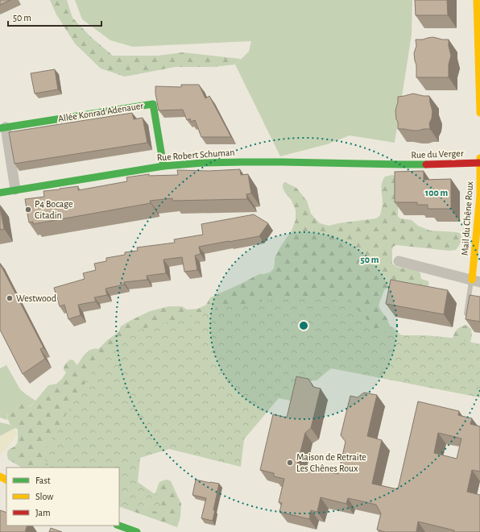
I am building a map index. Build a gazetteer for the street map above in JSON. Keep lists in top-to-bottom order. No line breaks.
{"streets":{"street":["Allée Konrad Adenauer","Rue du Verger","Rue Robert Schuman","Mail du Chêne Roux"]},"crossings":[["Allée Konrad Adenauer","Rue Robert Schuman"],["Rue du Verger","Rue Robert Schuman"],["Rue du Verger","Mail du Chêne Roux"]],"places":["P4 Bocage Citadin","Westwood","Maison de Retraite Les Chênes Roux"],"legend":["Fast","Slow","Jam"],"scale_bar":"50 m","rings":["100 m","50 m"]}
